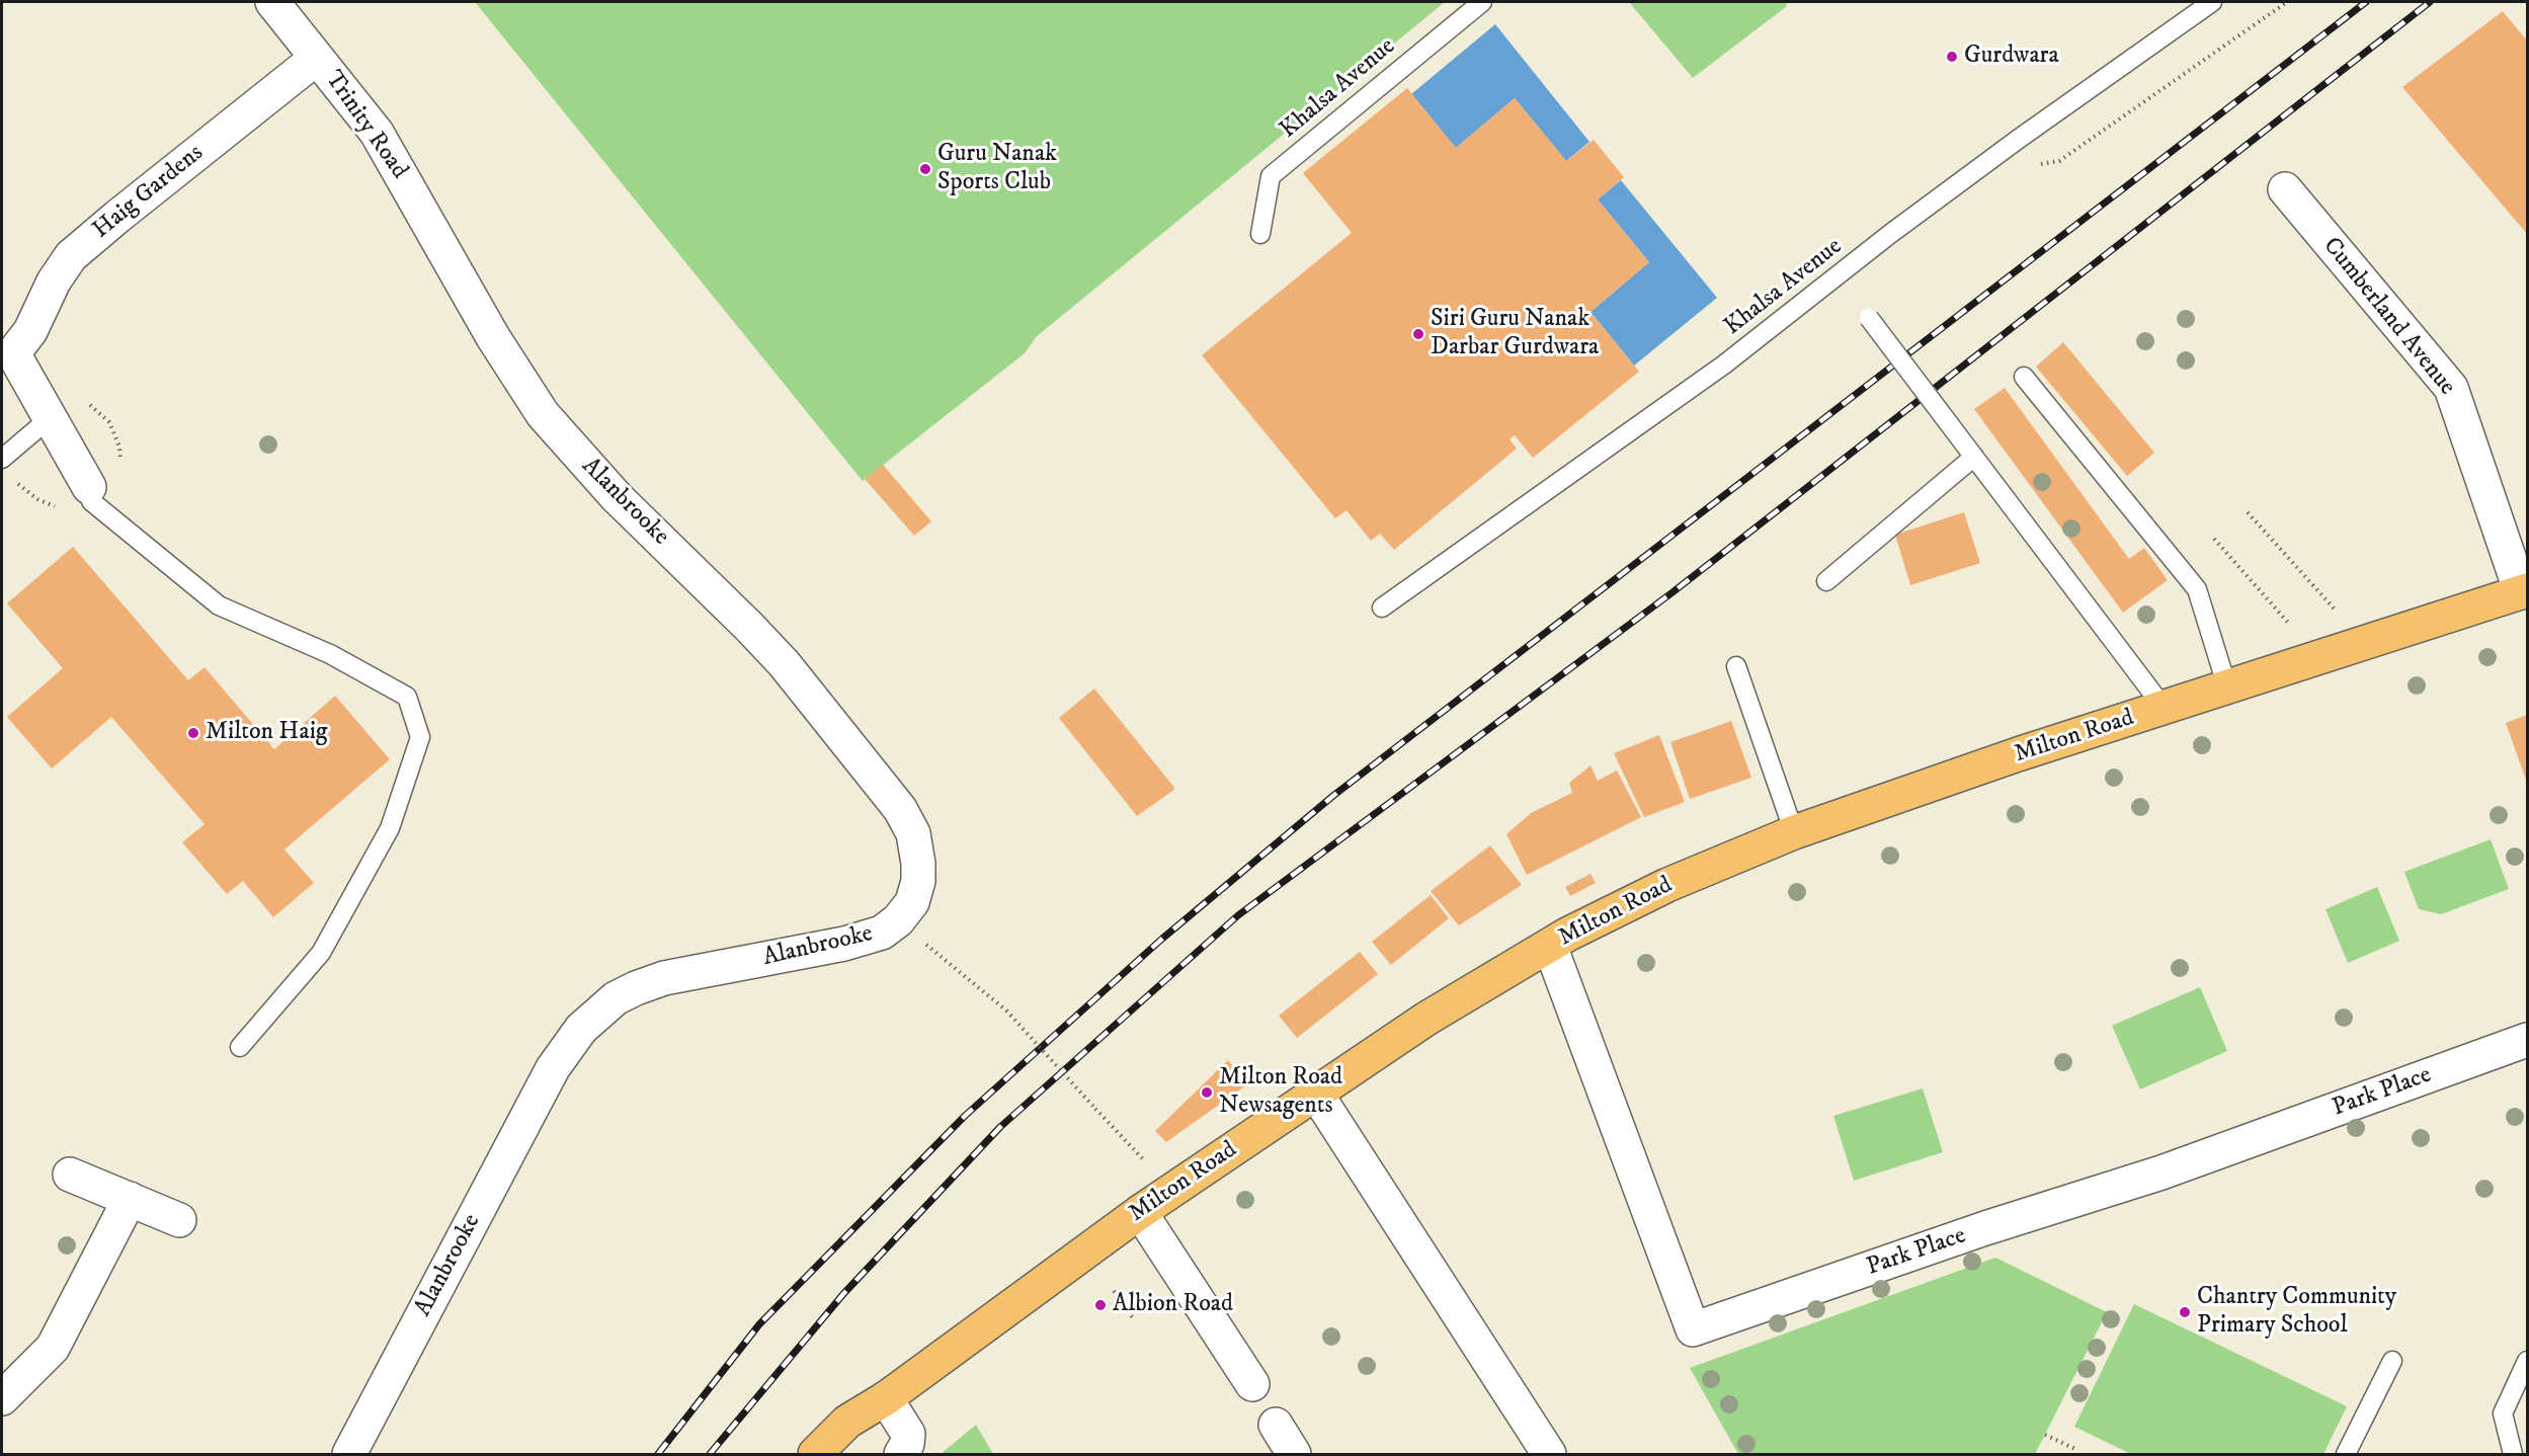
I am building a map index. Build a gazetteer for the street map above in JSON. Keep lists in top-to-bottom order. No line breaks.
{"streets":{"main road":["Milton Road"],"street":["Trinity Road","Haig Gardens","Cumberland Avenue","Alanbrooke","Park Place"],"lane":["Khalsa Avenue"]},"crossings":[["Trinity Road","Haig Gardens"],["Trinity Road","Alanbrooke"],["Cumberland Avenue","Milton Road"],["Milton Road","Park Place"]],"places":["Gurdwara","Guru Nanak Sports Club","Siri Guru Nanak Darbar Gurdwara","Milton Haig","Milton Road Newsagents","Albion Road","Chantry Community Primary School"]}
